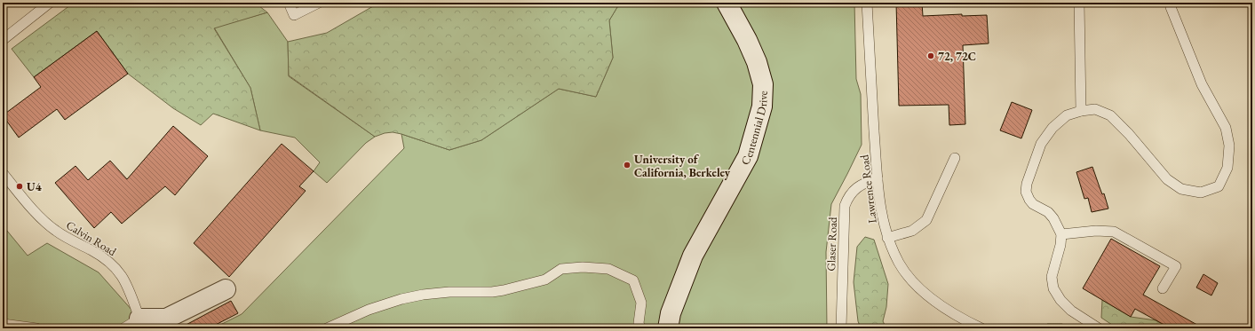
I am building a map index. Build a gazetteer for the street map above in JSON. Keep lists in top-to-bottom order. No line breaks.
{"streets":{"street":["Centennial Drive"],"lane":["Lawrence Road","Calvin Road","Glaser Road"]},"crossings":[["Lawrence Road","Glaser Road"]],"places":["72, 72C","University of California, Berkeley","U4"]}
